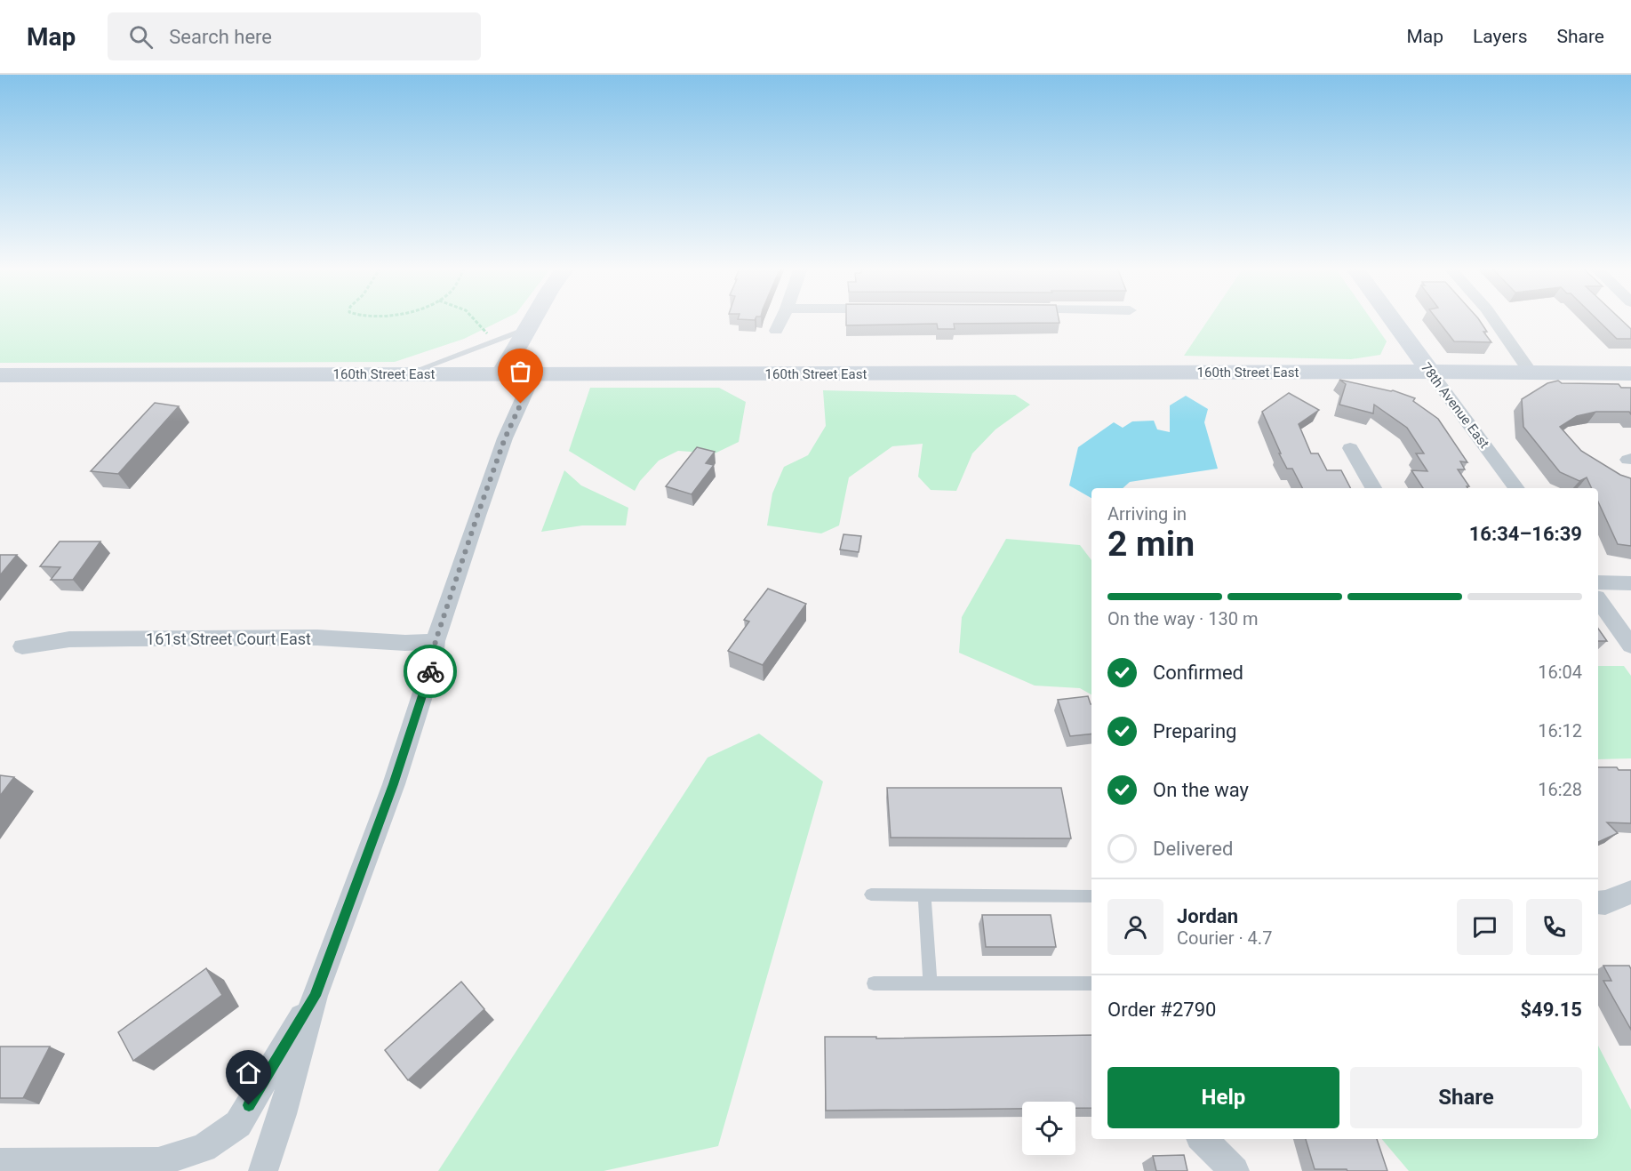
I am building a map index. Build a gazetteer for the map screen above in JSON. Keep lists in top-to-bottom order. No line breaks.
{"streets":{"main road":["160th Street East","78th Avenue East"],"street":["161st Street Court East"]},"crossings":[["160th Street East","78th Avenue East"]],"page":{"header":"Map","search":"Search here","nav":["Map","Layers","Share"],"heading":["2 min","Arriving in","16:34–16:39"],"panel":["Jordan","Courier · 4.7","Order #2790","$49.15"],"bar":"On the way · 130 m","list":[["Confirmed","16:04"],["Preparing","16:12"],["On the way","16:28"],"Delivered"],"buttons":["Help","Share"]}}
